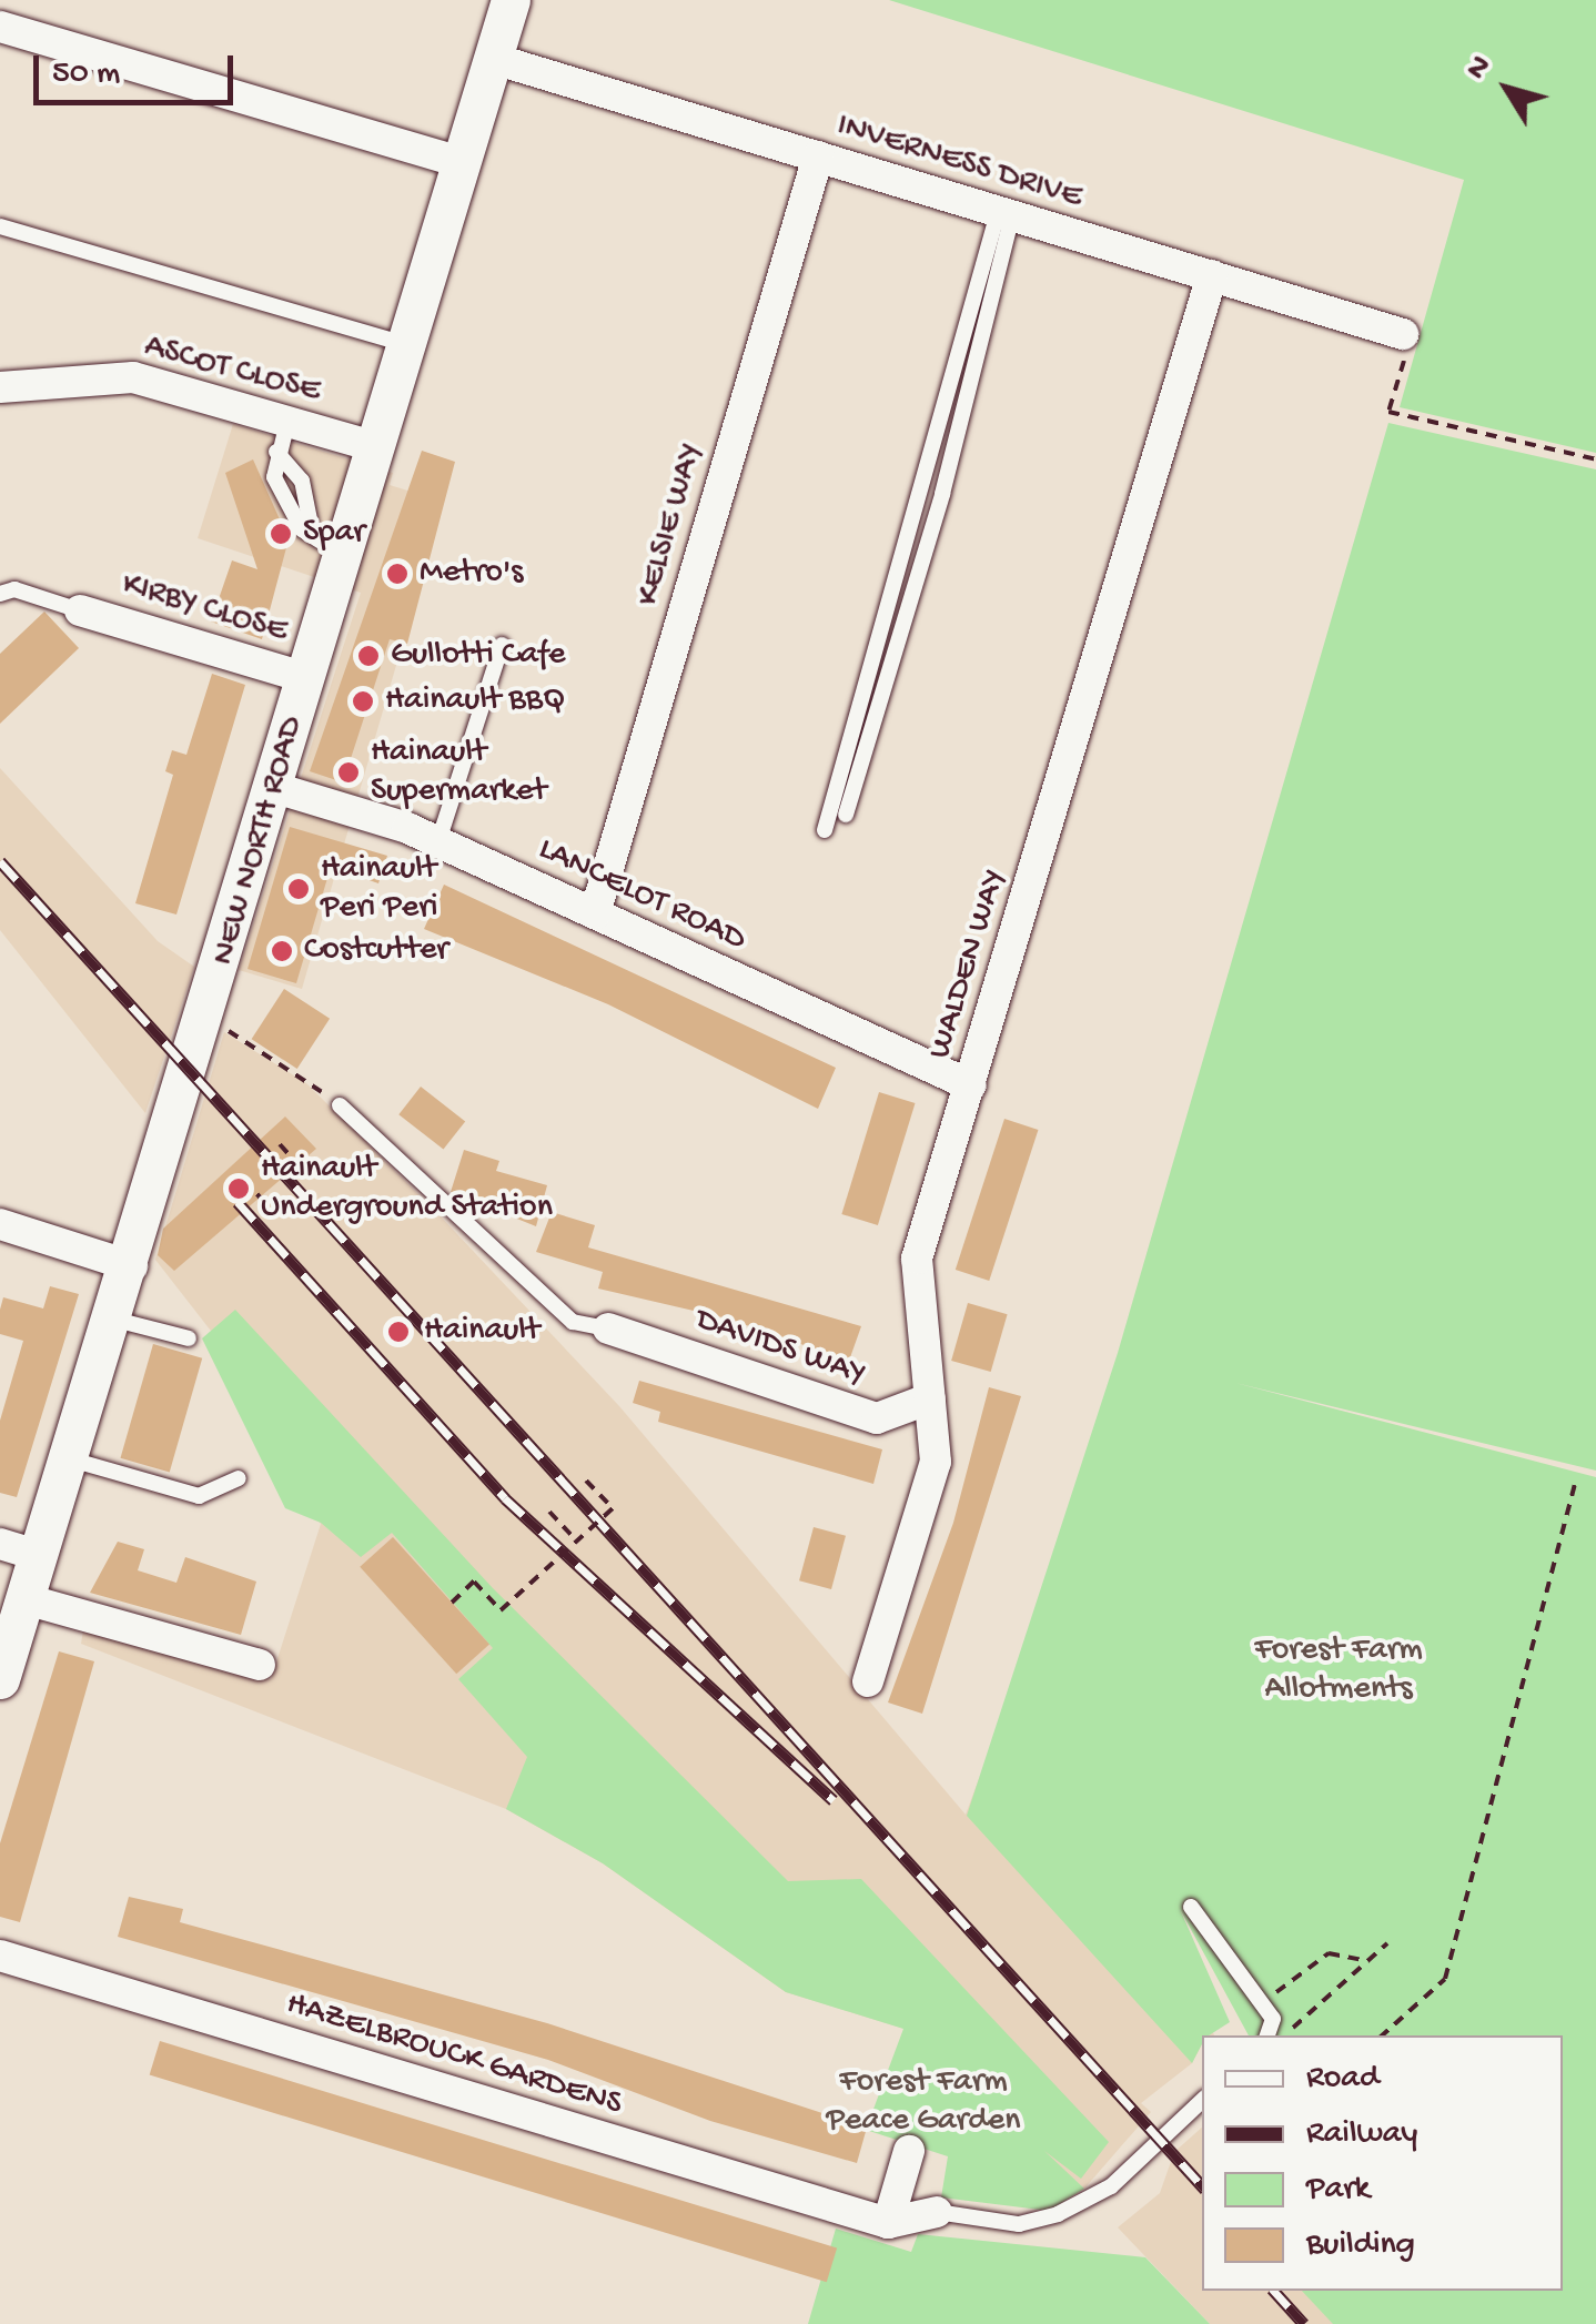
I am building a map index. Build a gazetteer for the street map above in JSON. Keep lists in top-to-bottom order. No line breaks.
{"streets":{"street":["INVERNESS DRIVE","ASCOT CLOSE","KELSIE WAY","KIRBY CLOSE","NEW NORTH ROAD","LANCELOT ROAD","WALDEN WAY","DAVIDS WAY","HAZELBROUCK GARDENS"]},"crossings":[["INVERNESS DRIVE","KELSIE WAY"],["INVERNESS DRIVE","NEW NORTH ROAD"],["INVERNESS DRIVE","WALDEN WAY"],["ASCOT CLOSE","NEW NORTH ROAD"],["KELSIE WAY","LANCELOT ROAD"],["KIRBY CLOSE","NEW NORTH ROAD"],["NEW NORTH ROAD","LANCELOT ROAD"],["LANCELOT ROAD","WALDEN WAY"],["WALDEN WAY","DAVIDS WAY"]],"parks":["Forest Farm Allotments","Forest Farm Peace Garden"],"places":["Spar","Metro's","Gullotti Cafe","Hainault BBQ","Hainault Supermarket","Hainault Peri Peri","Costcutter","Hainault Underground Station","Hainault"],"legend":["Road","Railway","Park","Building"],"scale_bar":"50 m","north":"top left"}
